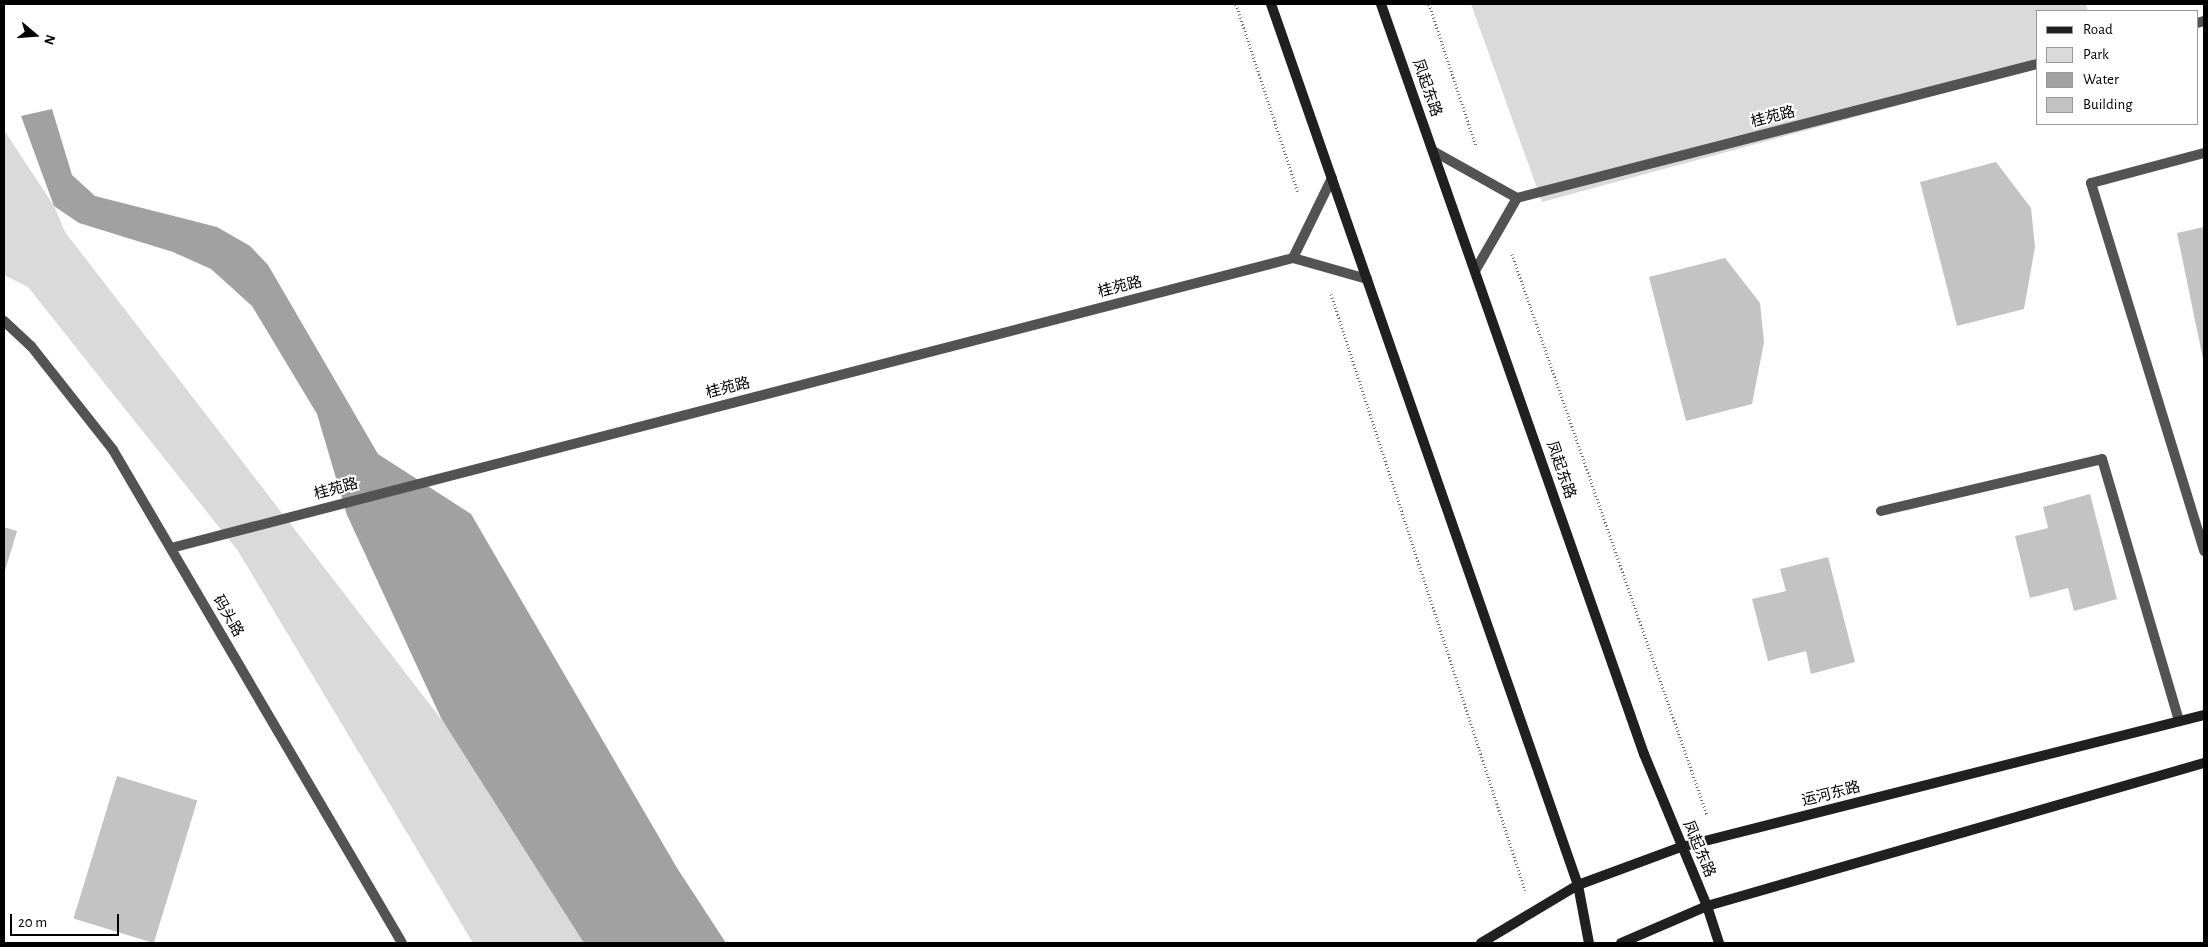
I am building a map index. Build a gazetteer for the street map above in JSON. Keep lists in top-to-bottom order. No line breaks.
{"streets":{"main road":["凤起东路","运河东路"],"street":["桂苑路","码头路"]},"crossings":[["凤起东路","运河东路"],["桂苑路","码头路"]],"legend":["Road","Park","Water","Building"],"scale_bar":"20 m","north":"right"}
